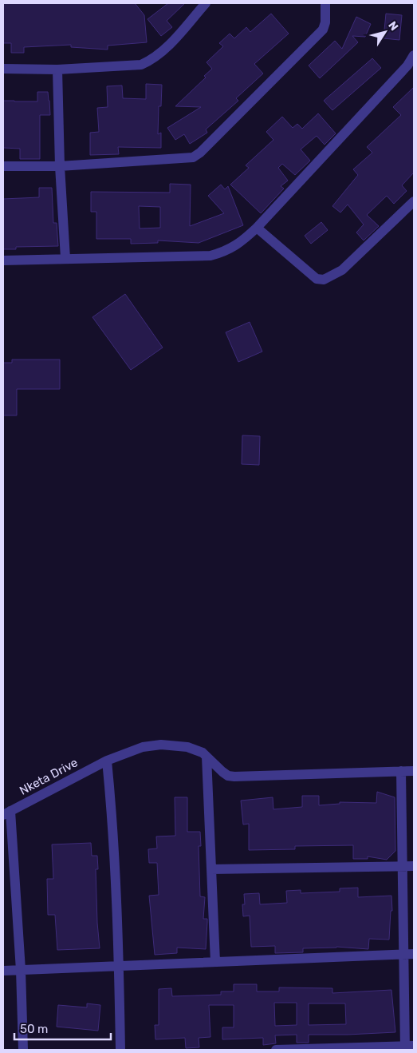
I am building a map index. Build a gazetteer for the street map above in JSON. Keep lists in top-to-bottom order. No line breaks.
{"streets":{"street":["Nketa Drive"]},"scale_bar":"50 m","north":"top right"}
